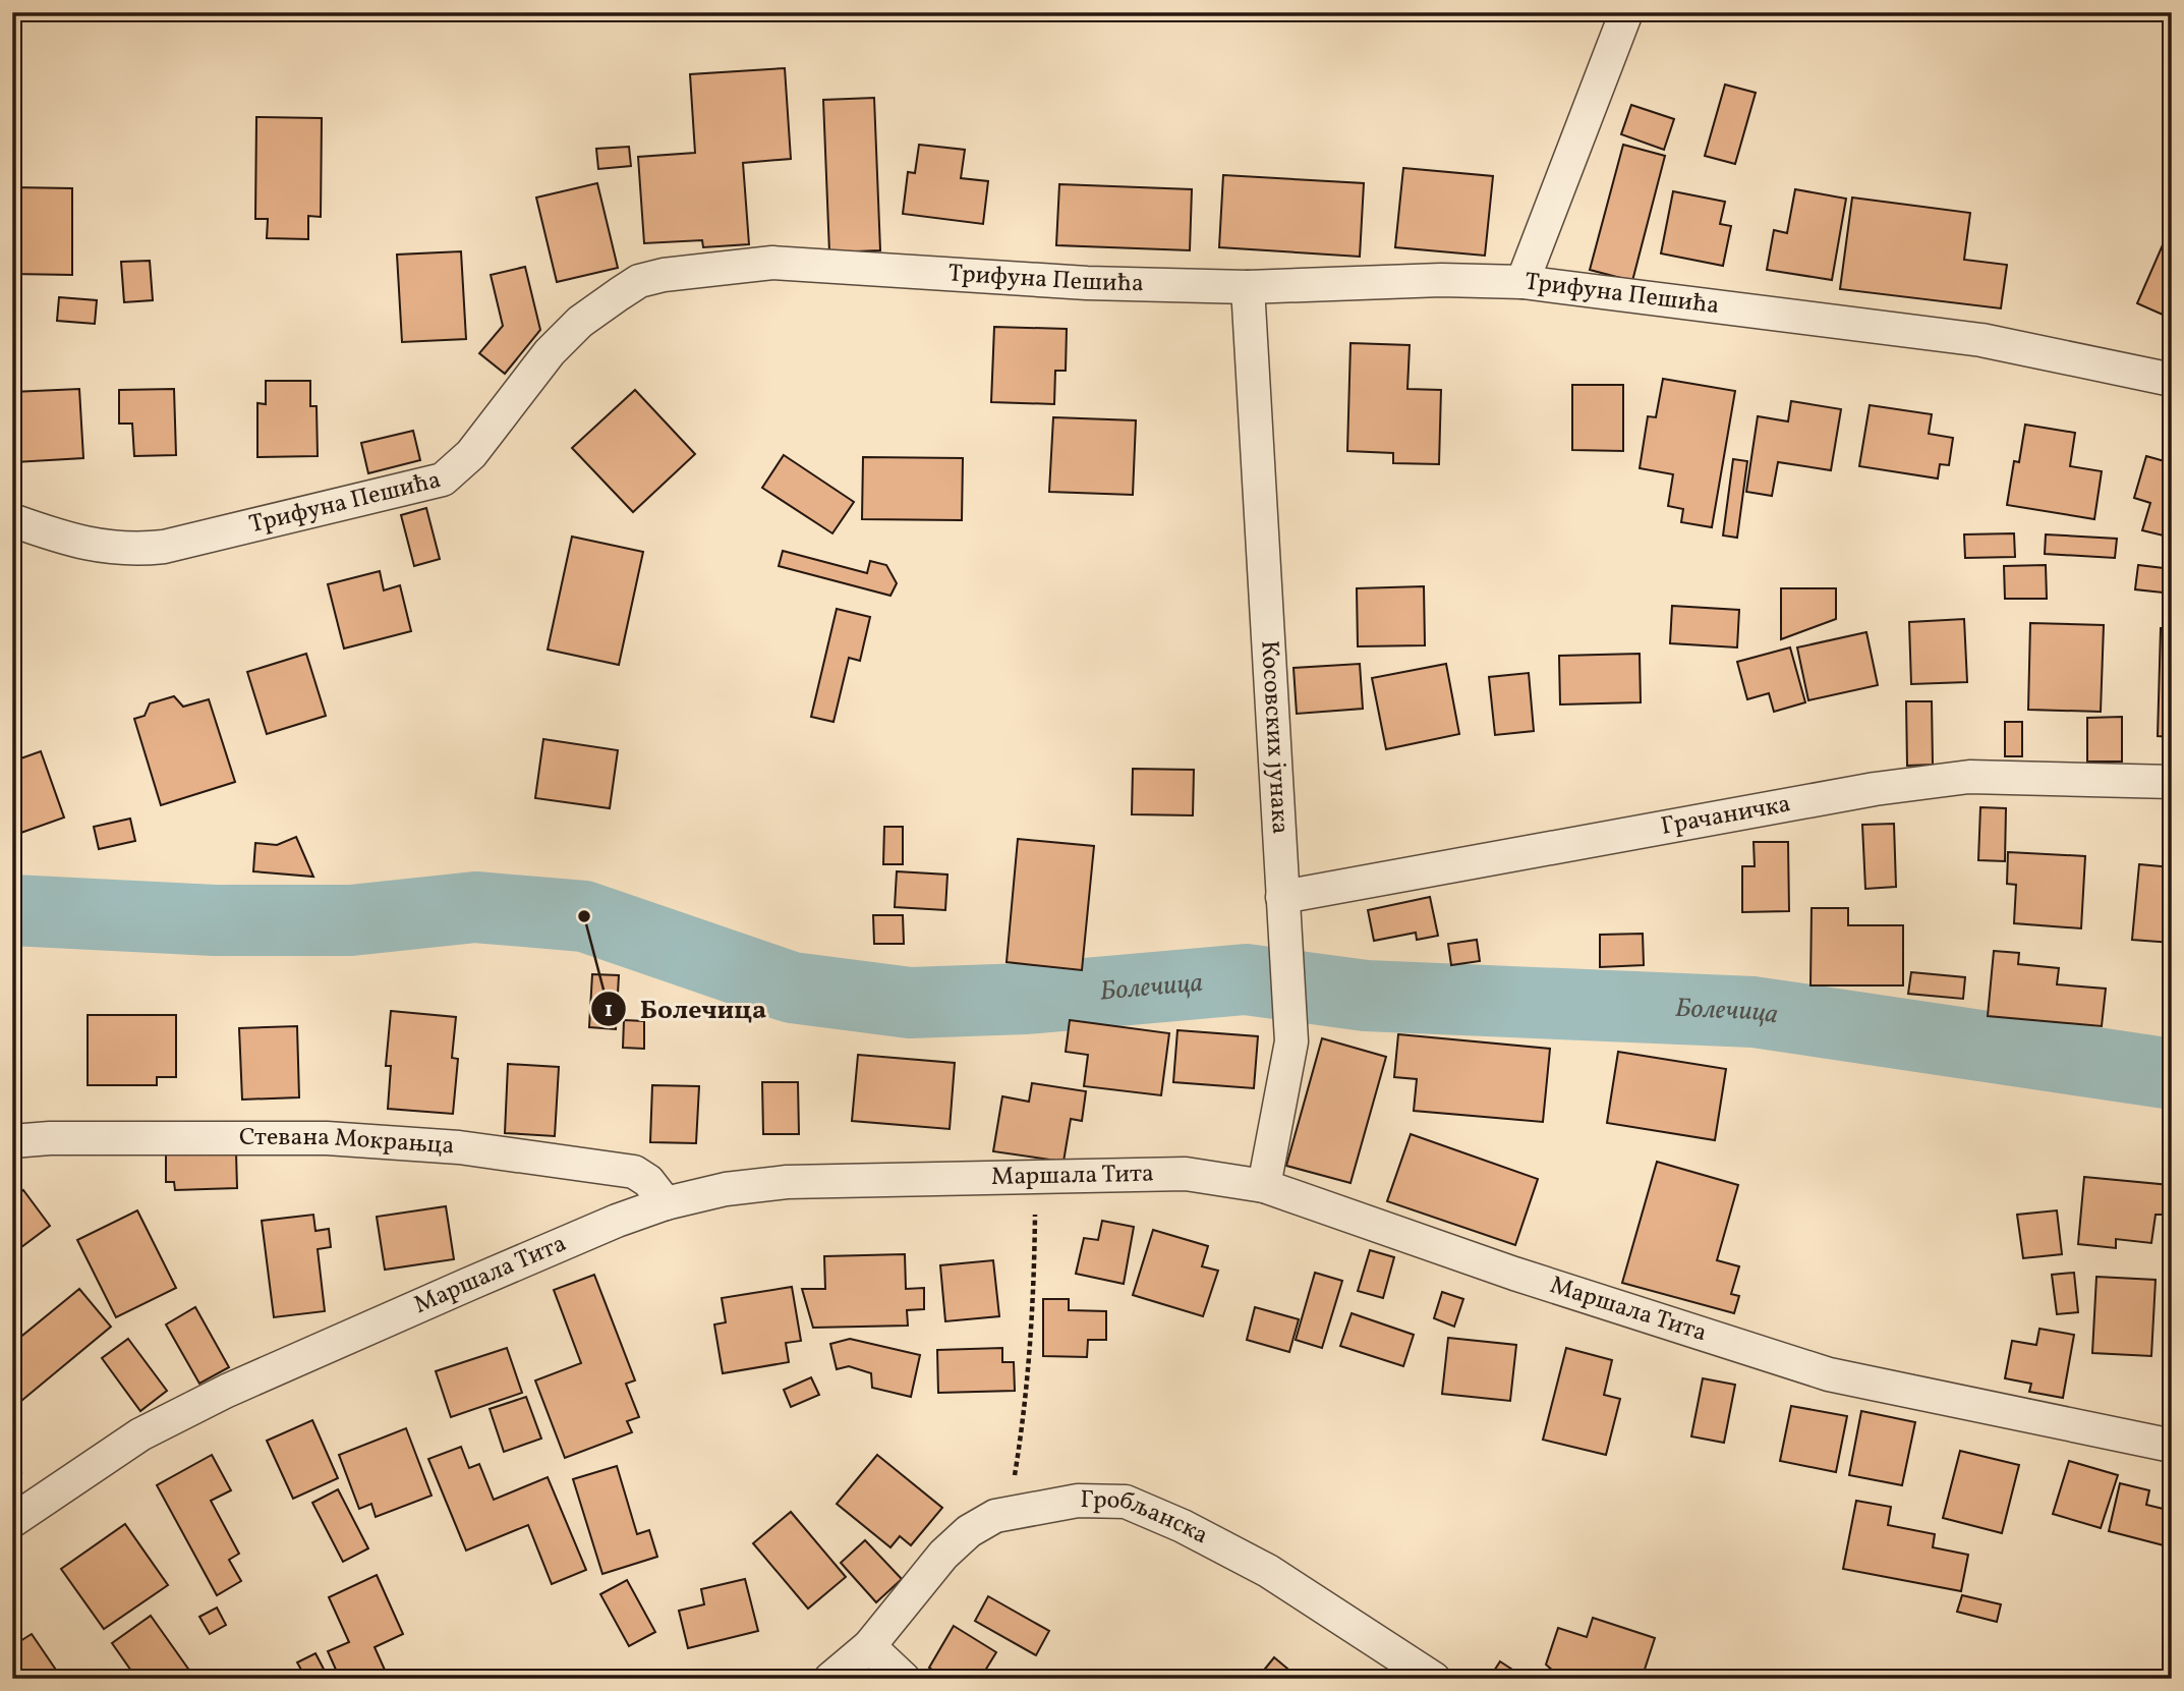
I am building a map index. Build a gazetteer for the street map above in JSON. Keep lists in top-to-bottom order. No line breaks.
{"streets":{"street":["Трифуна Пешића","Косовских јунака","Грачаничка","Стевана Мокрањца","Маршала Тита","Гробљанска"]},"crossings":[["Трифуна Пешића","Косовских јунака"],["Косовских јунака","Грачаничка"],["Косовских јунака","Маршала Тита"],["Стевана Мокрањца","Маршала Тита"]],"water":["Болечица"],"places":["Болечица"]}
